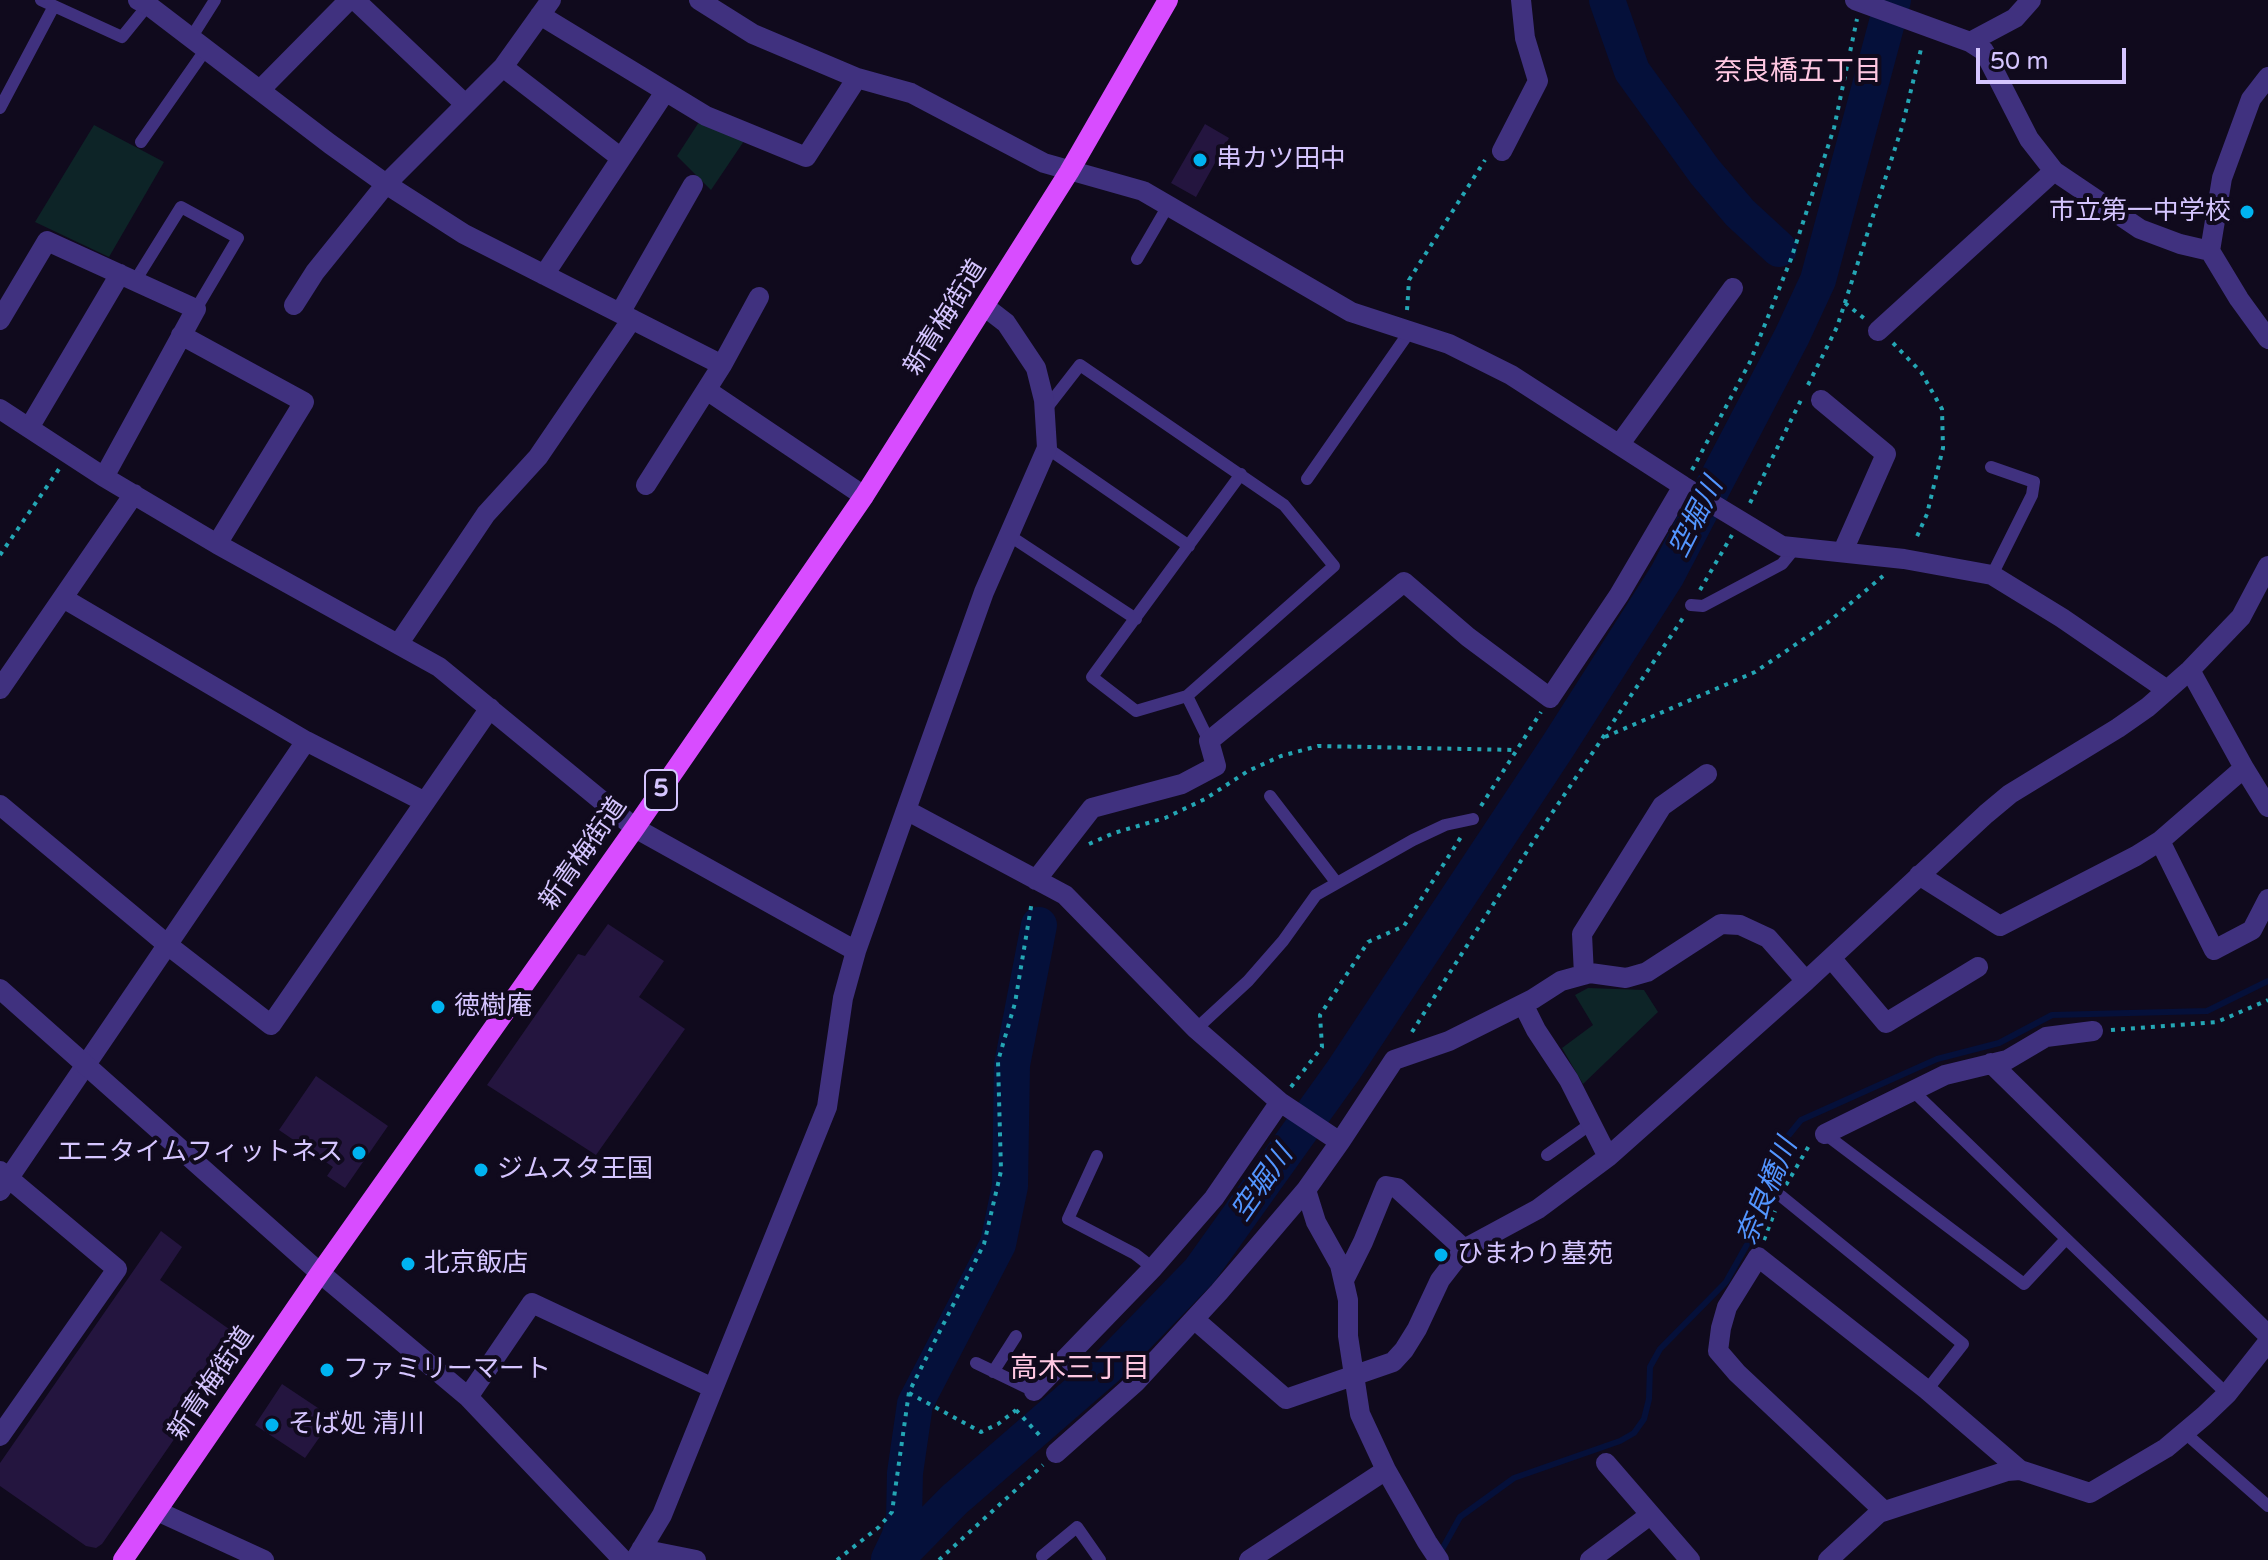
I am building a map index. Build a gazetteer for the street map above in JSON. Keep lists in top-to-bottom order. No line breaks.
{"streets":{"main road":["新青梅街道","5"]},"districts":["奈良橋五丁目","高木三丁目"],"water":["空堀川","奈良橋川"],"places":["串カツ田中","市立第一中学校","徳樹庵","エニタイムフィットネス","ジムスタ王国","ひまわり墓苑","北京飯店","ファミリーマート","そば処 清川"],"scale_bar":"50 m"}
